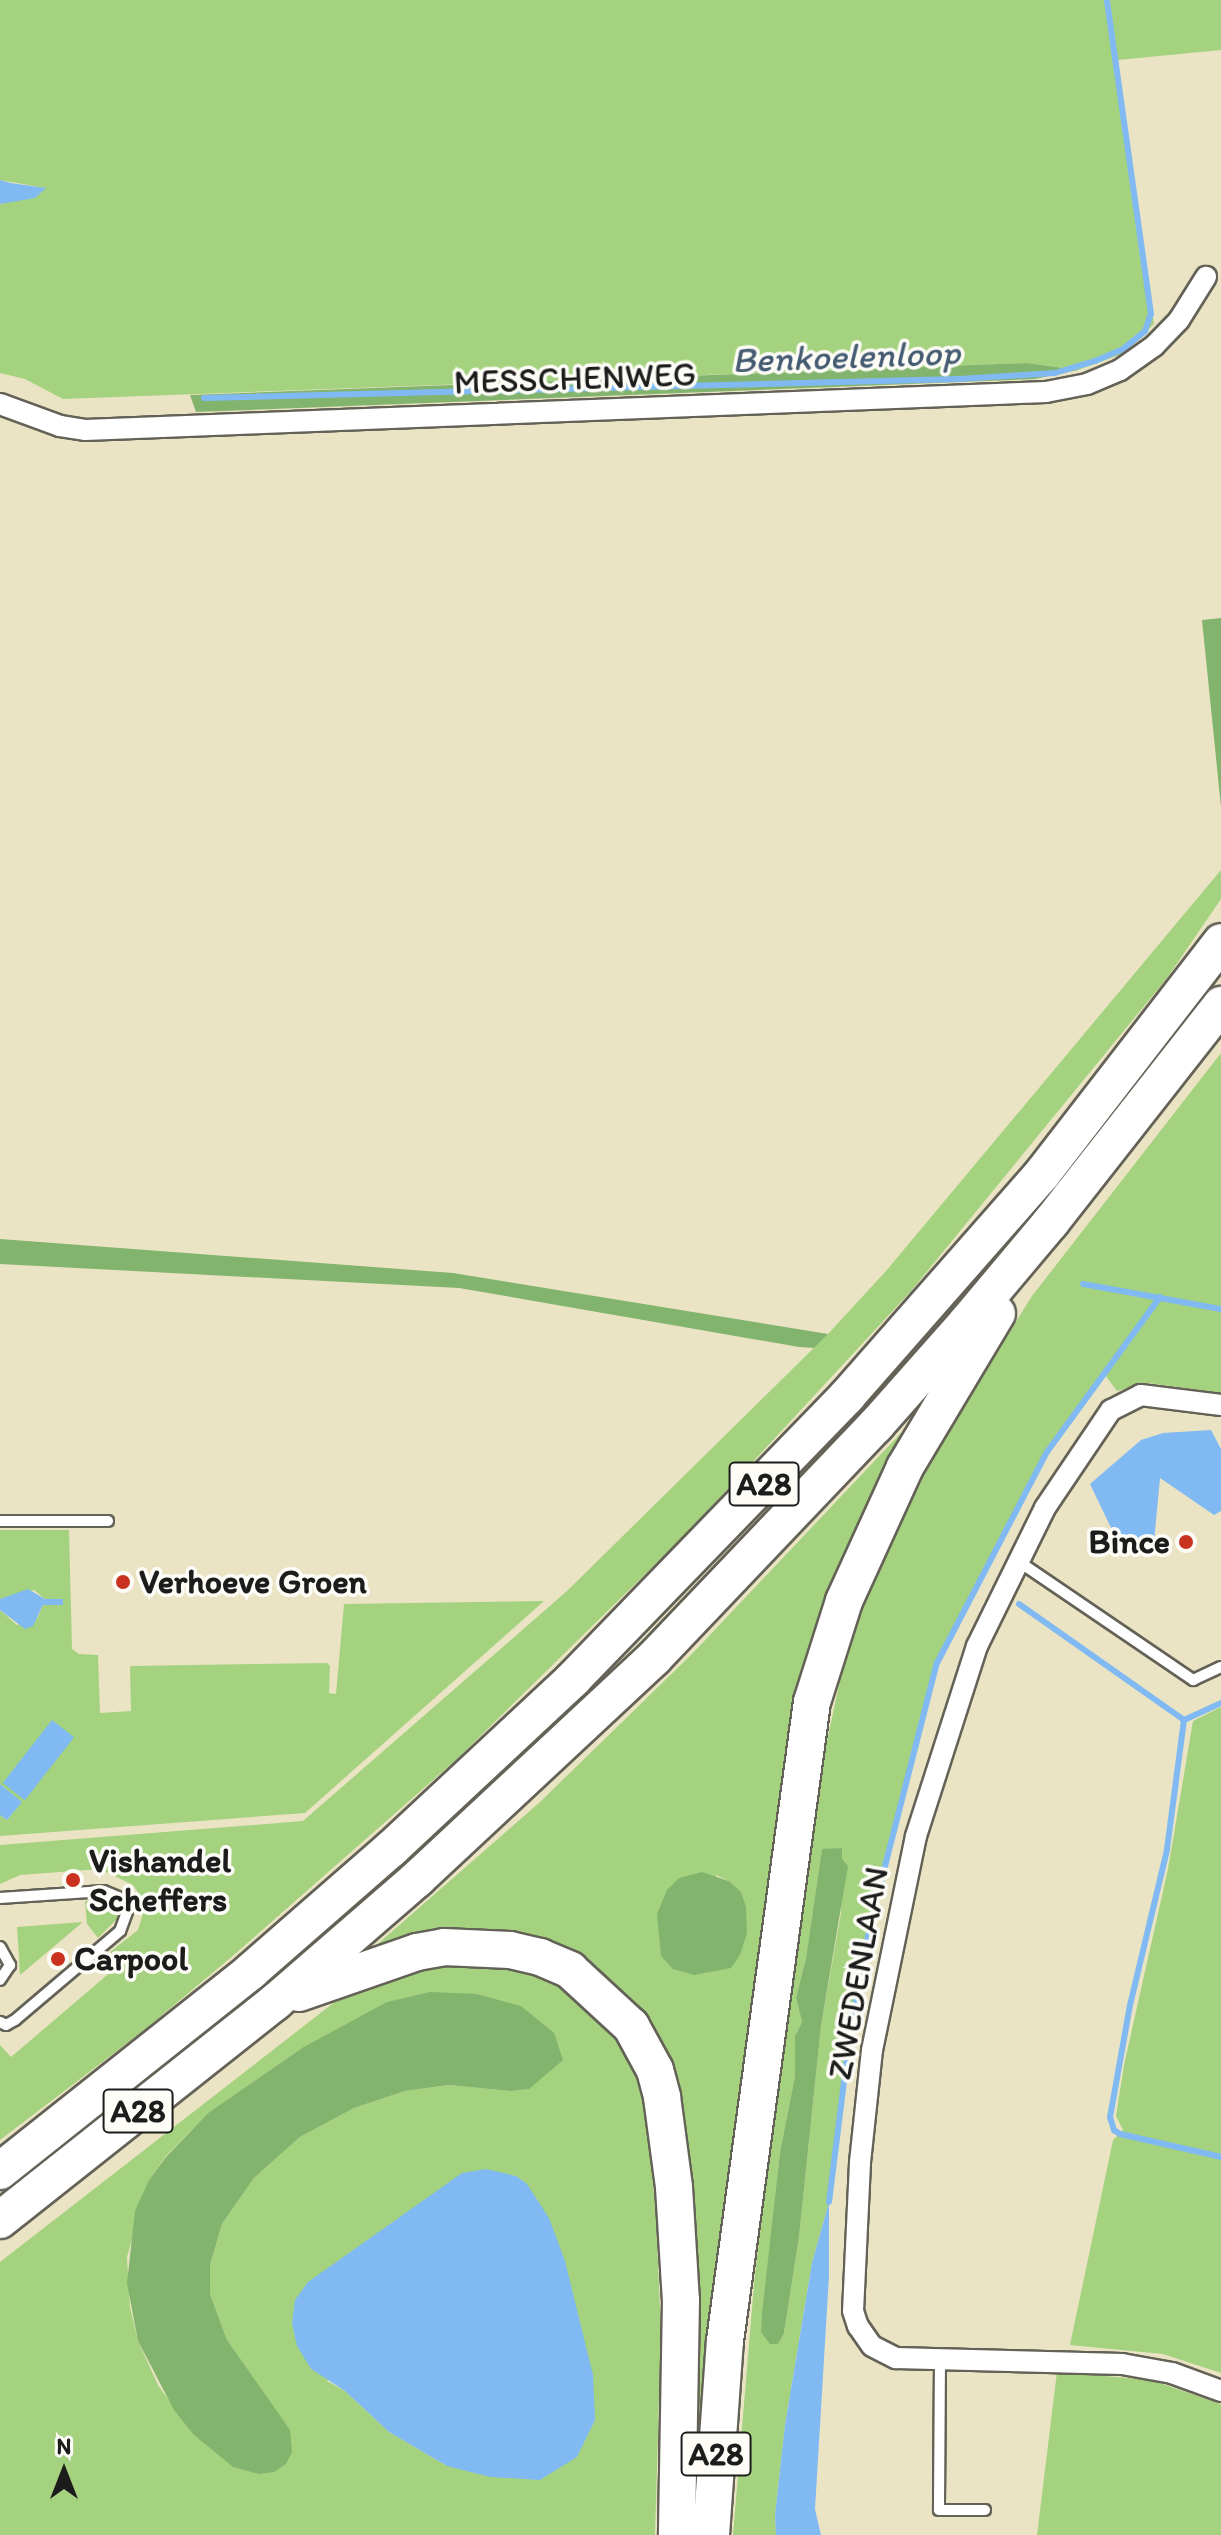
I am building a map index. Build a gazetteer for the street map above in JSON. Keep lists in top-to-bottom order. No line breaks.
{"streets":{"highway":["A28"],"street":["MESSCHENWEG","ZWEDENLAAN"]},"water":["Benkoelenloop"],"places":["Bince","Verhoeve Groen","Vishandel Scheffers","Carpool"],"north":"top"}
